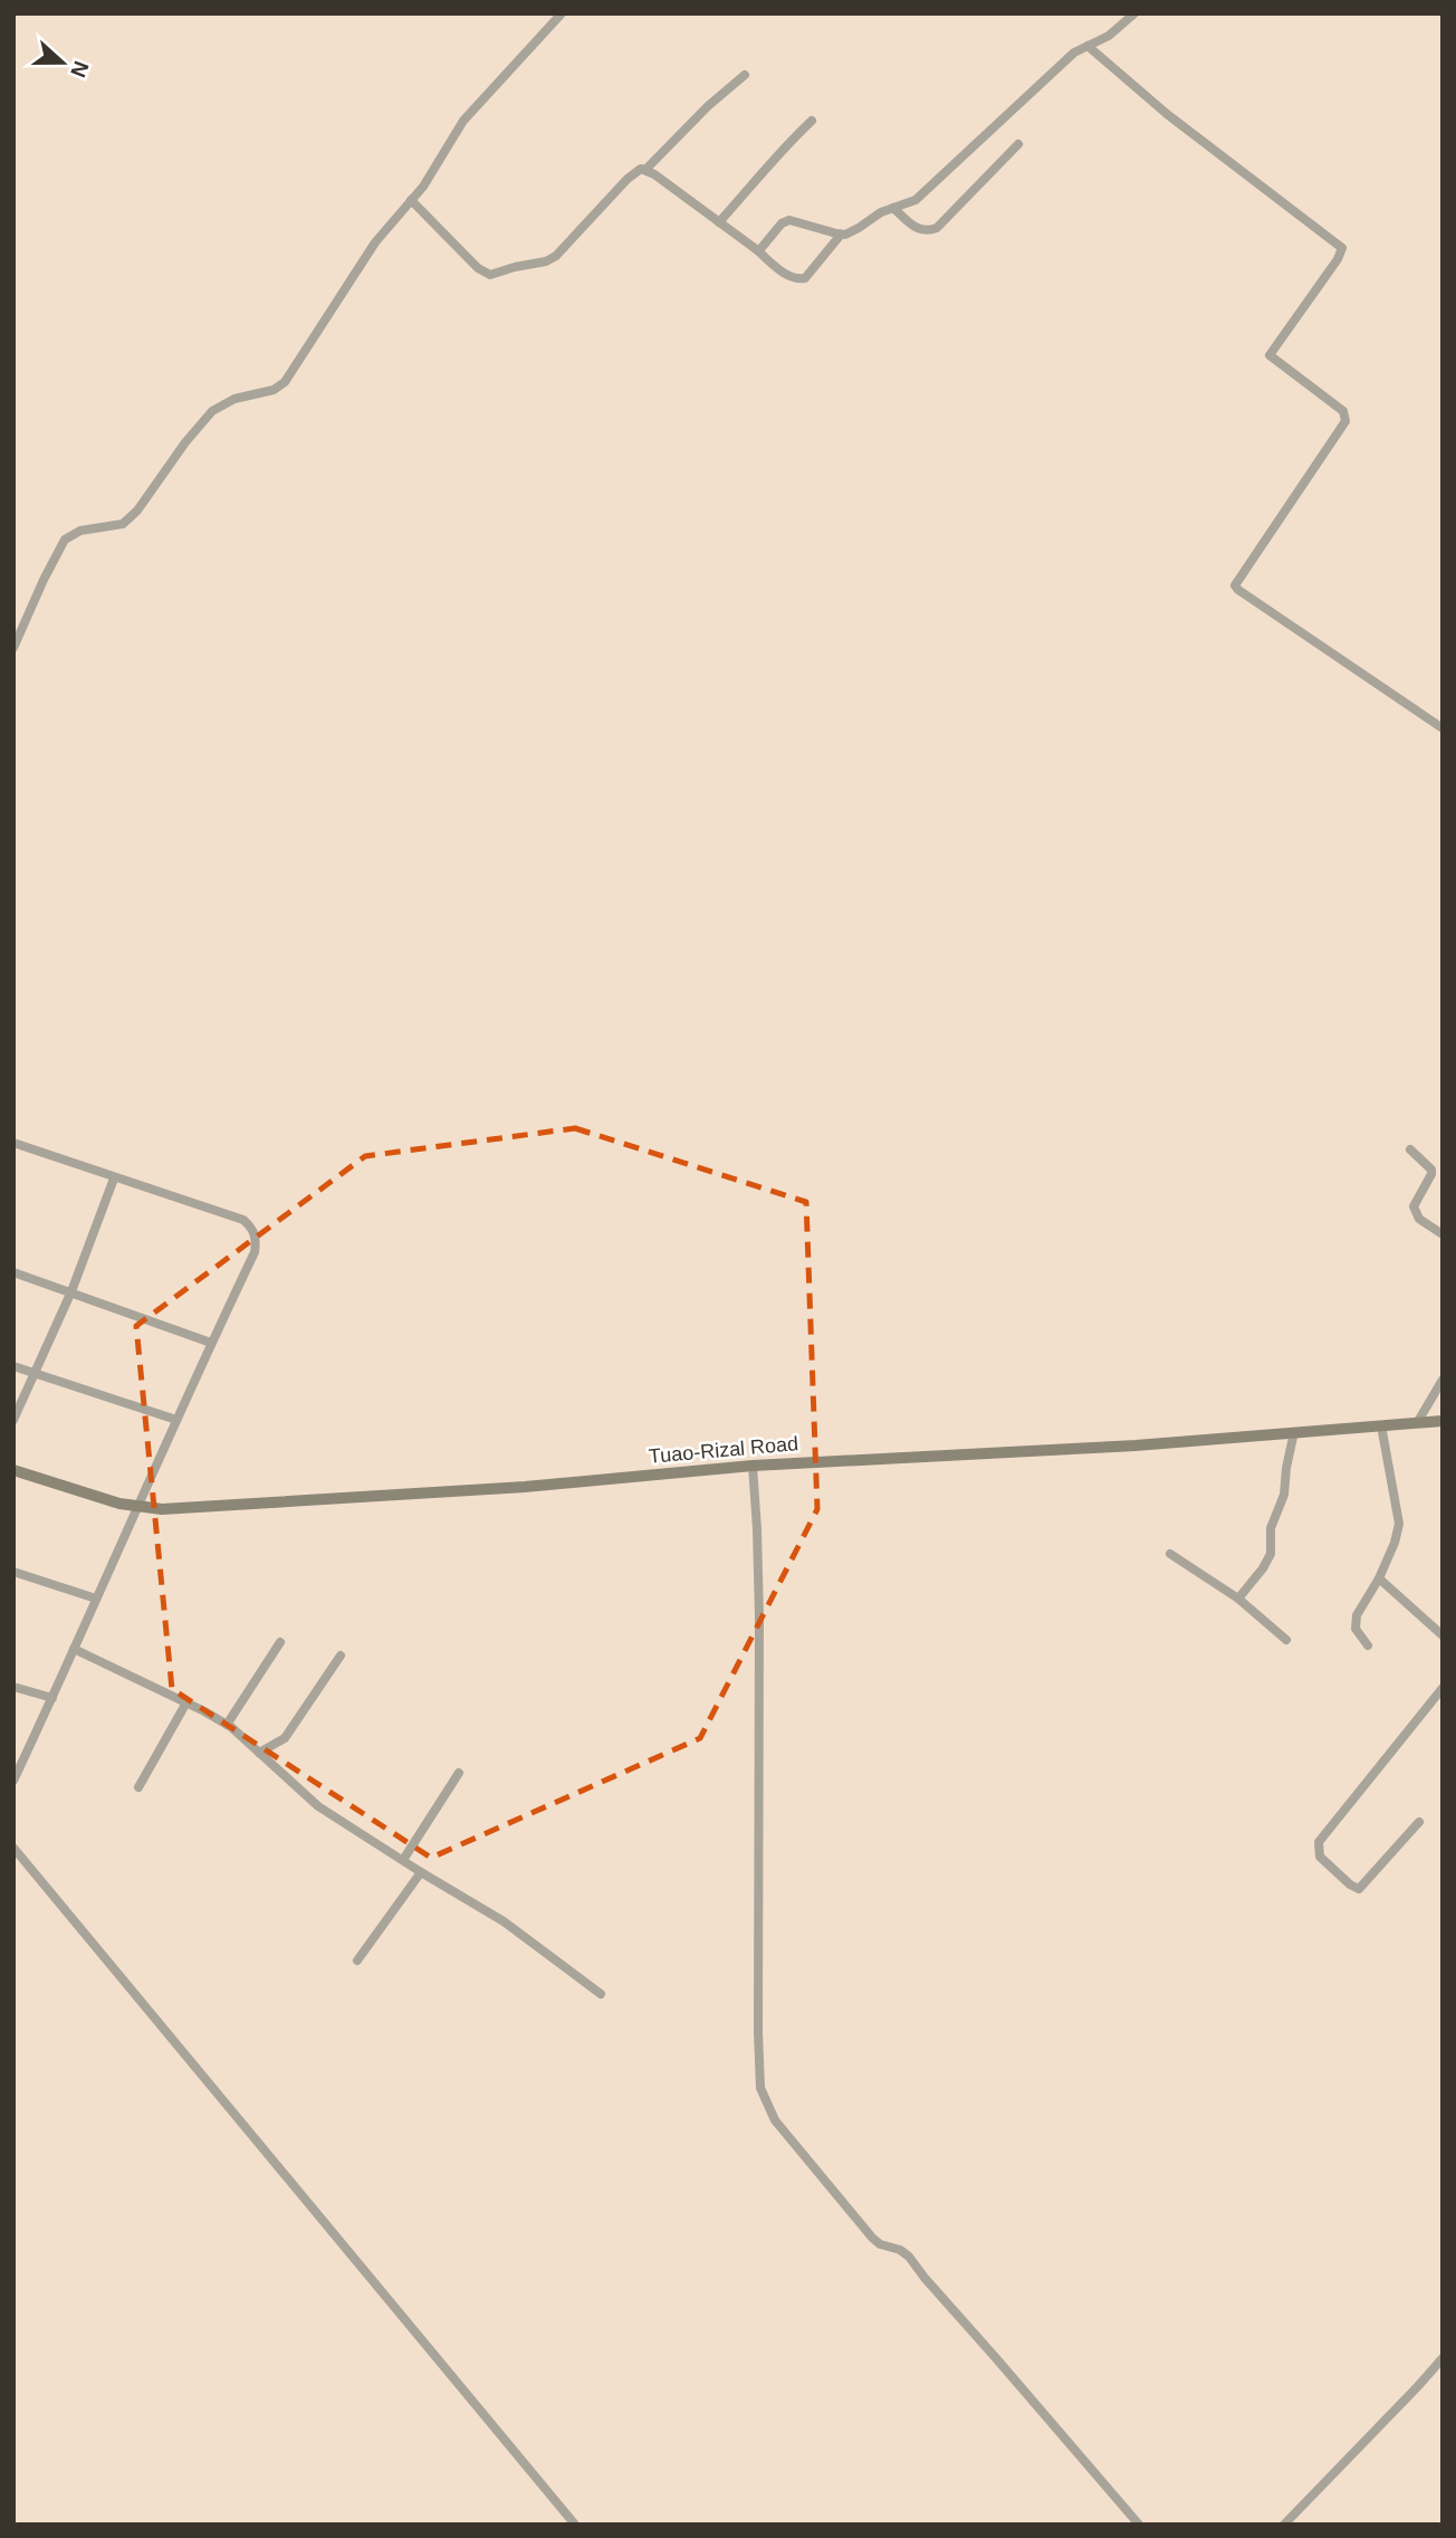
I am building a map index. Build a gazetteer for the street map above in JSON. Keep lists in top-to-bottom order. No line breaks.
{"streets":{"main road":["Tuao-Rizal Road"]},"north":"right"}
